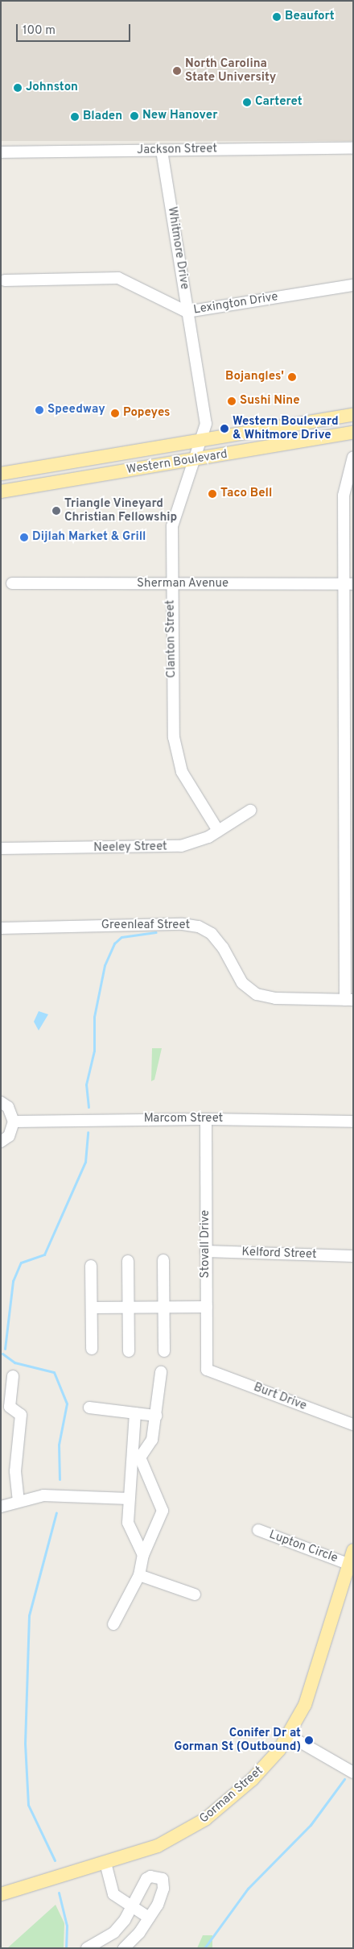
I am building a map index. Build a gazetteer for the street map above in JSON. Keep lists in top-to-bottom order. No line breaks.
{"streets":{"main road":["Western Boulevard","Gorman Street"],"street":["Jackson Street","Whitmore Drive","Lexington Drive","Sherman Avenue","Clanton Street","Neeley Street","Greenleaf Street","Marcom Street","Stovall Drive","Kelford Street","Burt Drive","Lupton Circle"]},"crossings":[["Jackson Street","Whitmore Drive"],["Whitmore Drive","Lexington Drive"],["Whitmore Drive","Western Boulevard"],["Whitmore Drive","Clanton Street"],["Western Boulevard","Clanton Street"],["Sherman Avenue","Clanton Street"],["Clanton Street","Neeley Street"],["Marcom Street","Stovall Drive"],["Stovall Drive","Kelford Street"],["Stovall Drive","Burt Drive"],["Lupton Circle","Gorman Street"]],"places":["Beaufort","North Carolina State University","Johnston","Carteret","New Hanover","Bladen","Bojangles'","Sushi Nine","Speedway","Popeyes","Western Boulevard & Whitmore Drive","Taco Bell","Triangle Vineyard Christian Fellowship","Dijlah Market & Grill","Conifer Dr at Gorman St (Outbound)"],"scale_bar":"100 m"}
